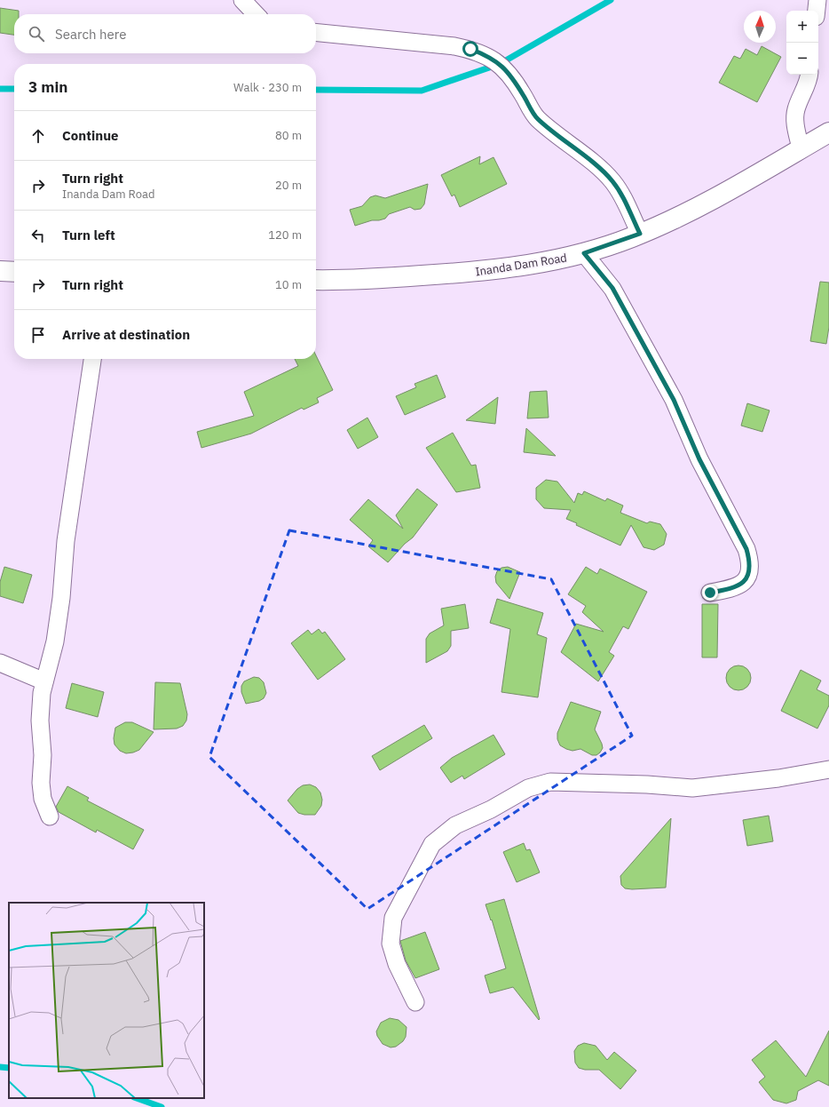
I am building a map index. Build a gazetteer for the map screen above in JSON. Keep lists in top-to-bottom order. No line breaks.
{"streets":{"street":["Inanda Dam Road"]},"north":"top","page":{"map_buttons":["+","−"],"search":"Search here","heading":["3 min","Walk · 230 m"],"list":[["Continue","80 m"],["Turn right","Inanda Dam Road","20 m"],["Turn left","120 m"],["Turn right","10 m"],"Arrive at destination"]}}
